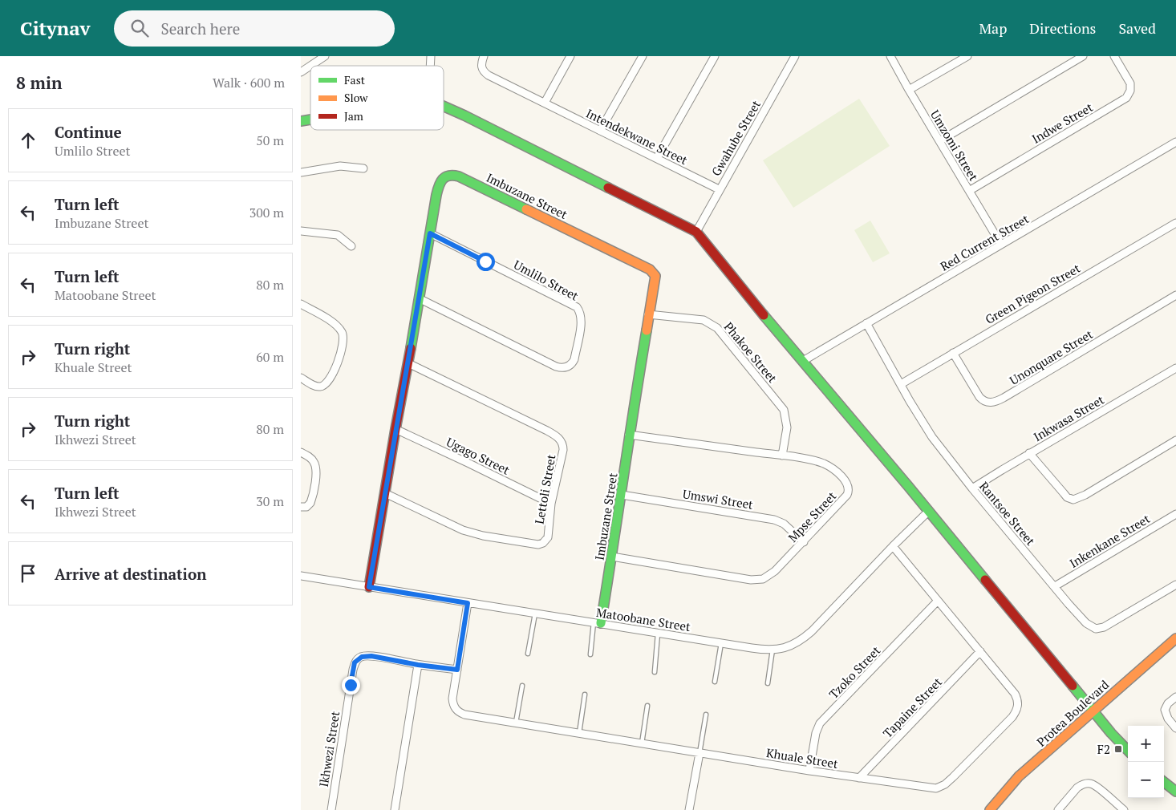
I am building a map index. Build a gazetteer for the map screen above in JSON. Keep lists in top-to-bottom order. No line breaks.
{"streets":{"street":["Indwe Street","Intendekwane Street","Gwahube Street","Umzomi Street","Imbuzane Street","Red Current Street","Umlilo Street","Green Pigeon Street","Phakoe Street","Unonquare Street","Inkwasa Street","Ugago Street","Lettoli Street","Umswi Street","Rantsoe Street","Mpse Street","Inkenkane Street","Matoobane Street","Tzoko Street","Tapaine Street","Protea Boulevard","Ikhwezi Street","Khuale Street"]},"crossings":[["Indwe Street","Umzomi Street"],["Intendekwane Street","Gwahube Street"],["Umzomi Street","Red Current Street"],["Imbuzane Street","Umlilo Street"],["Imbuzane Street","Phakoe Street"],["Imbuzane Street","Ugago Street"],["Imbuzane Street","Lettoli Street"],["Imbuzane Street","Umswi Street"],["Imbuzane Street","Mpse Street"],["Imbuzane Street","Matoobane Street"],["Red Current Street","Rantsoe Street"],["Green Pigeon Street","Unonquare Street"],["Green Pigeon Street","Rantsoe Street"],["Phakoe Street","Mpse Street"],["Inkwasa Street","Rantsoe Street"],["Ugago Street","Lettoli Street"],["Umswi Street","Mpse Street"],["Rantsoe Street","Inkenkane Street"],["Matoobane Street","Khuale Street"],["Tzoko Street","Khuale Street"],["Tapaine Street","Khuale Street"],["Ikhwezi Street","Khuale Street"]],"places":{"transit":["F2"]},"legend":["Fast","Slow","Jam"],"page":{"header":"Citynav","search":"Search here","nav":["Map","Directions","Saved"],"heading":["8 min","Walk · 600 m"],"list":[["Continue","Umlilo Street","50 m"],["Turn left","Imbuzane Street","300 m"],["Turn left","Matoobane Street","80 m"],["Turn right","Khuale Street","60 m"],["Turn right","Ikhwezi Street","80 m"],["Turn left","Ikhwezi Street","30 m"],"Arrive at destination"],"map_buttons":["+","−"]}}
